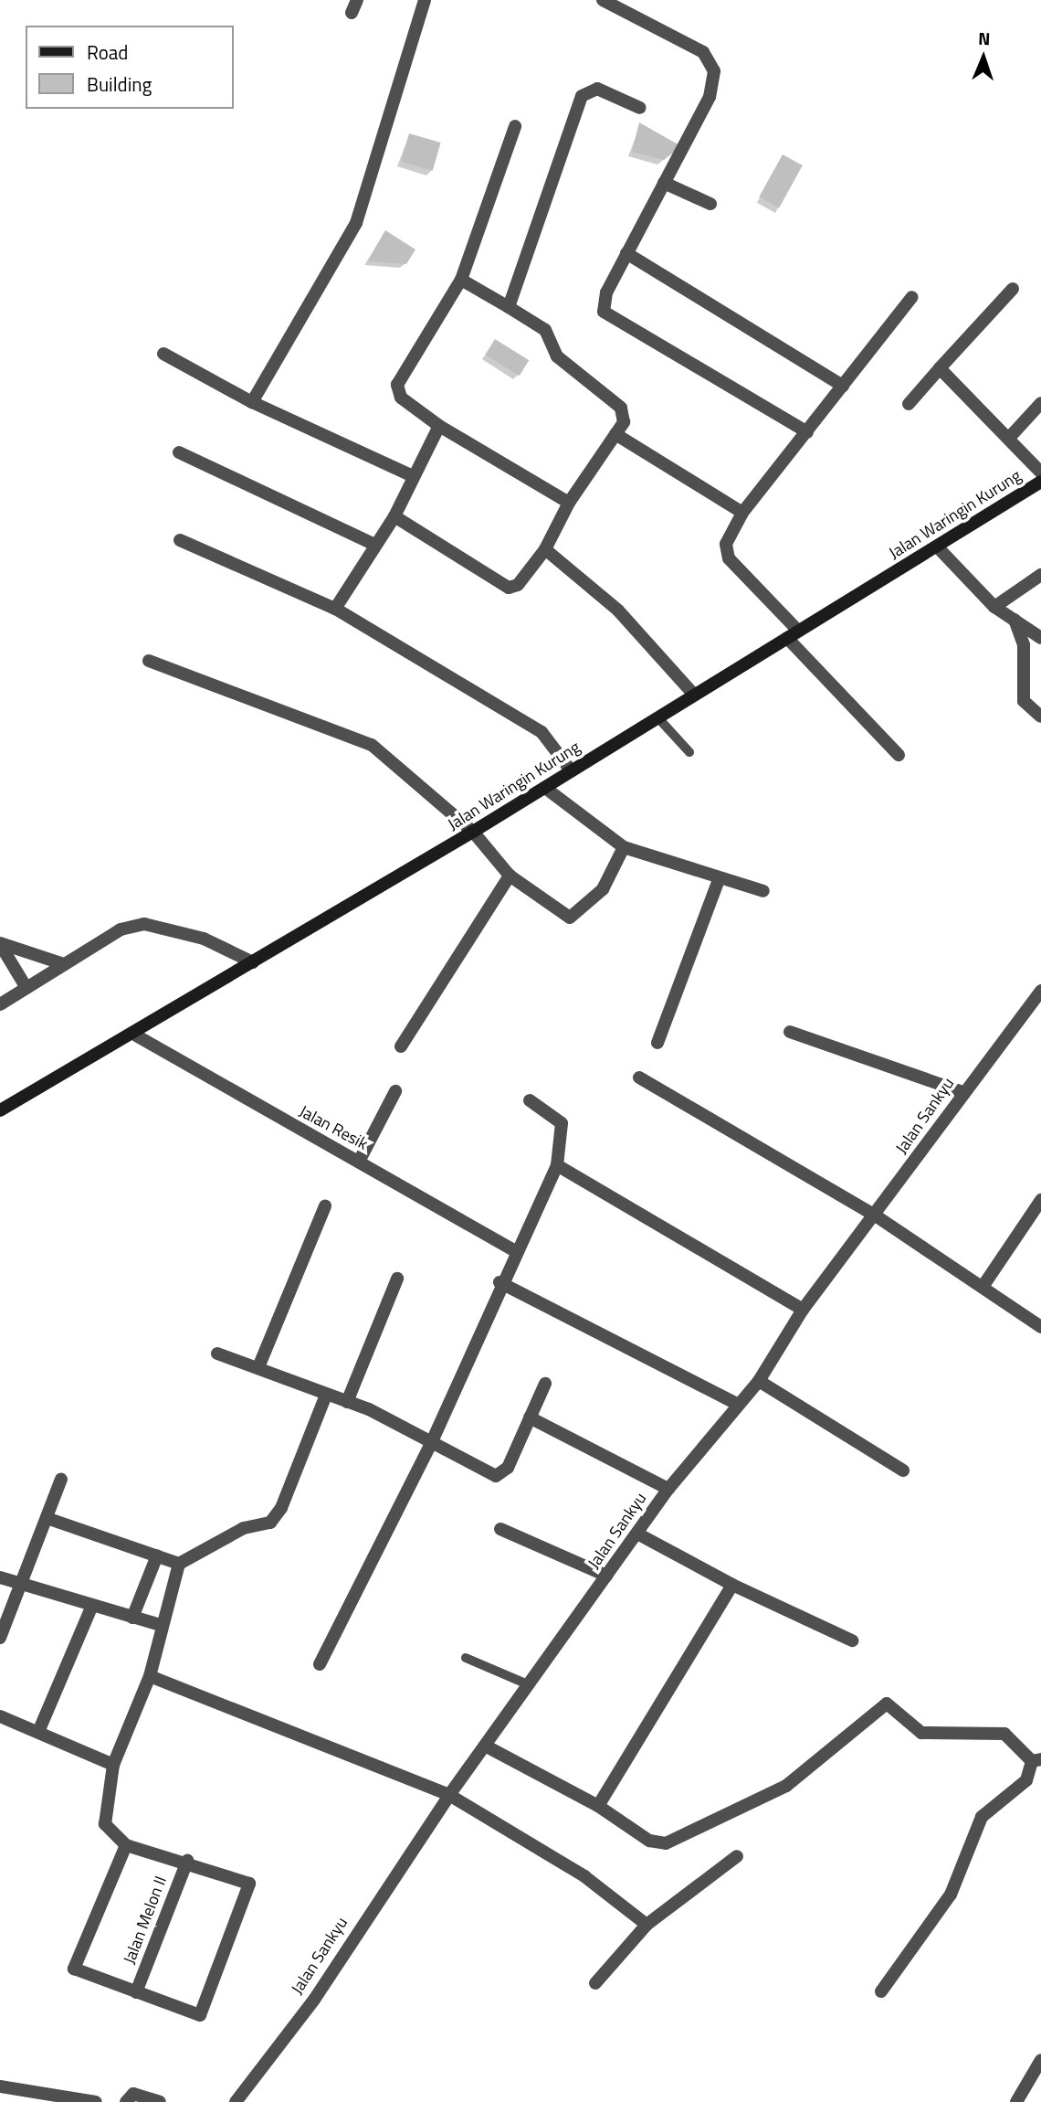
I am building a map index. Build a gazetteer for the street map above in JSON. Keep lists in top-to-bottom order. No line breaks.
{"streets":{"street":["Jalan Waringin Kurung","Jalan Sankyu","Jalan Resik","Jalan Melon II"]},"crossings":[["Jalan Waringin Kurung","Jalan Resik"]],"legend":["Road","Building"],"north":"top"}
